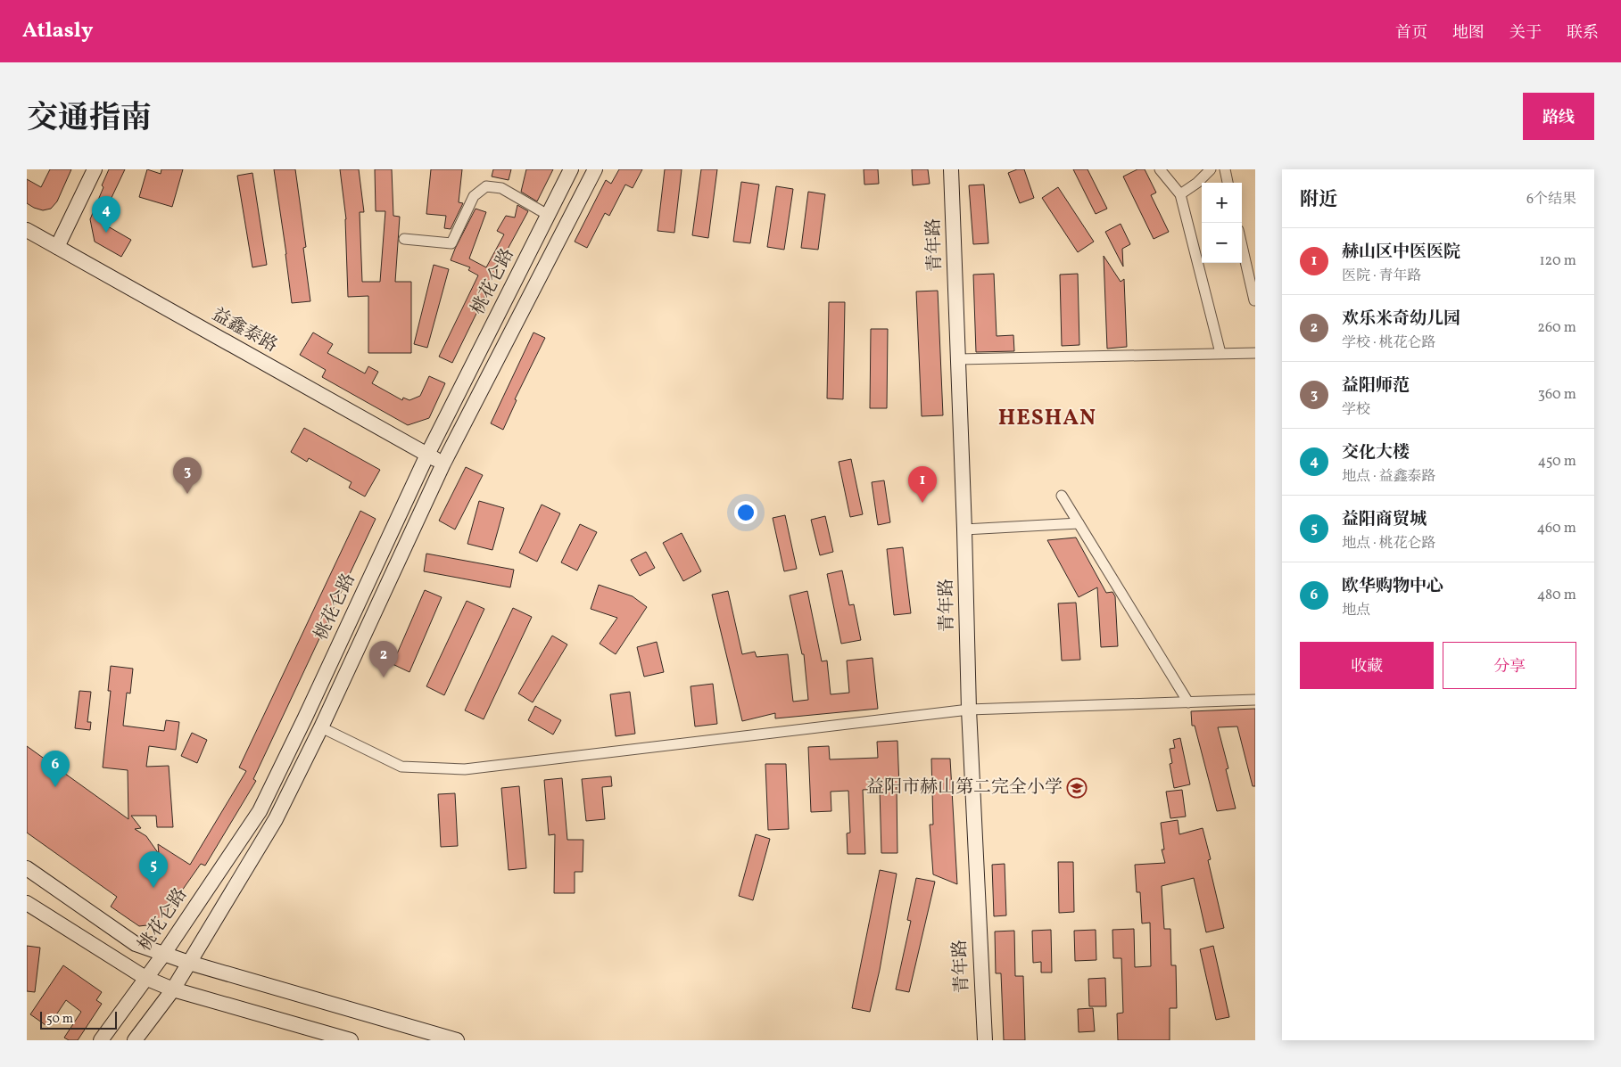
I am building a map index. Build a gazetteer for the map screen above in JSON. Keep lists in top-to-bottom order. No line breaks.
{"streets":{"main road":["青年路","桃花仑路","益鑫泰路"]},"crossings":[["桃花仑路","益鑫泰路"]],"districts":["HESHAN"],"places":{"school or university":["益阳市赫山第二完全小学"]},"scale_bar":"50 m","page":{"header":"Atlasly","nav":["首页","地图","关于","联系"],"title":"交通指南","buttons":["路线",["收藏","分享"]],"heading":["附近","6个结果"],"map_buttons":["+","−"],"pins":["4","3","1","2","6","5"],"list":[{"mark":"1","name":"赫山区中医医院","note":"医院 · 青年路","value":"120 m"},{"mark":"2","name":"欢乐米奇幼儿园","note":"学校 · 桃花仑路","value":"260 m"},{"mark":"3","name":"益阳师范","note":"学校","value":"360 m"},{"mark":"4","name":"交化大楼","note":"地点 · 益鑫泰路","value":"450 m"},{"mark":"5","name":"益阳商贸城","note":"地点 · 桃花仑路","value":"460 m"},{"mark":"6","name":"欧华购物中心","note":"地点","value":"480 m"}],"scale":"50 m"}}
